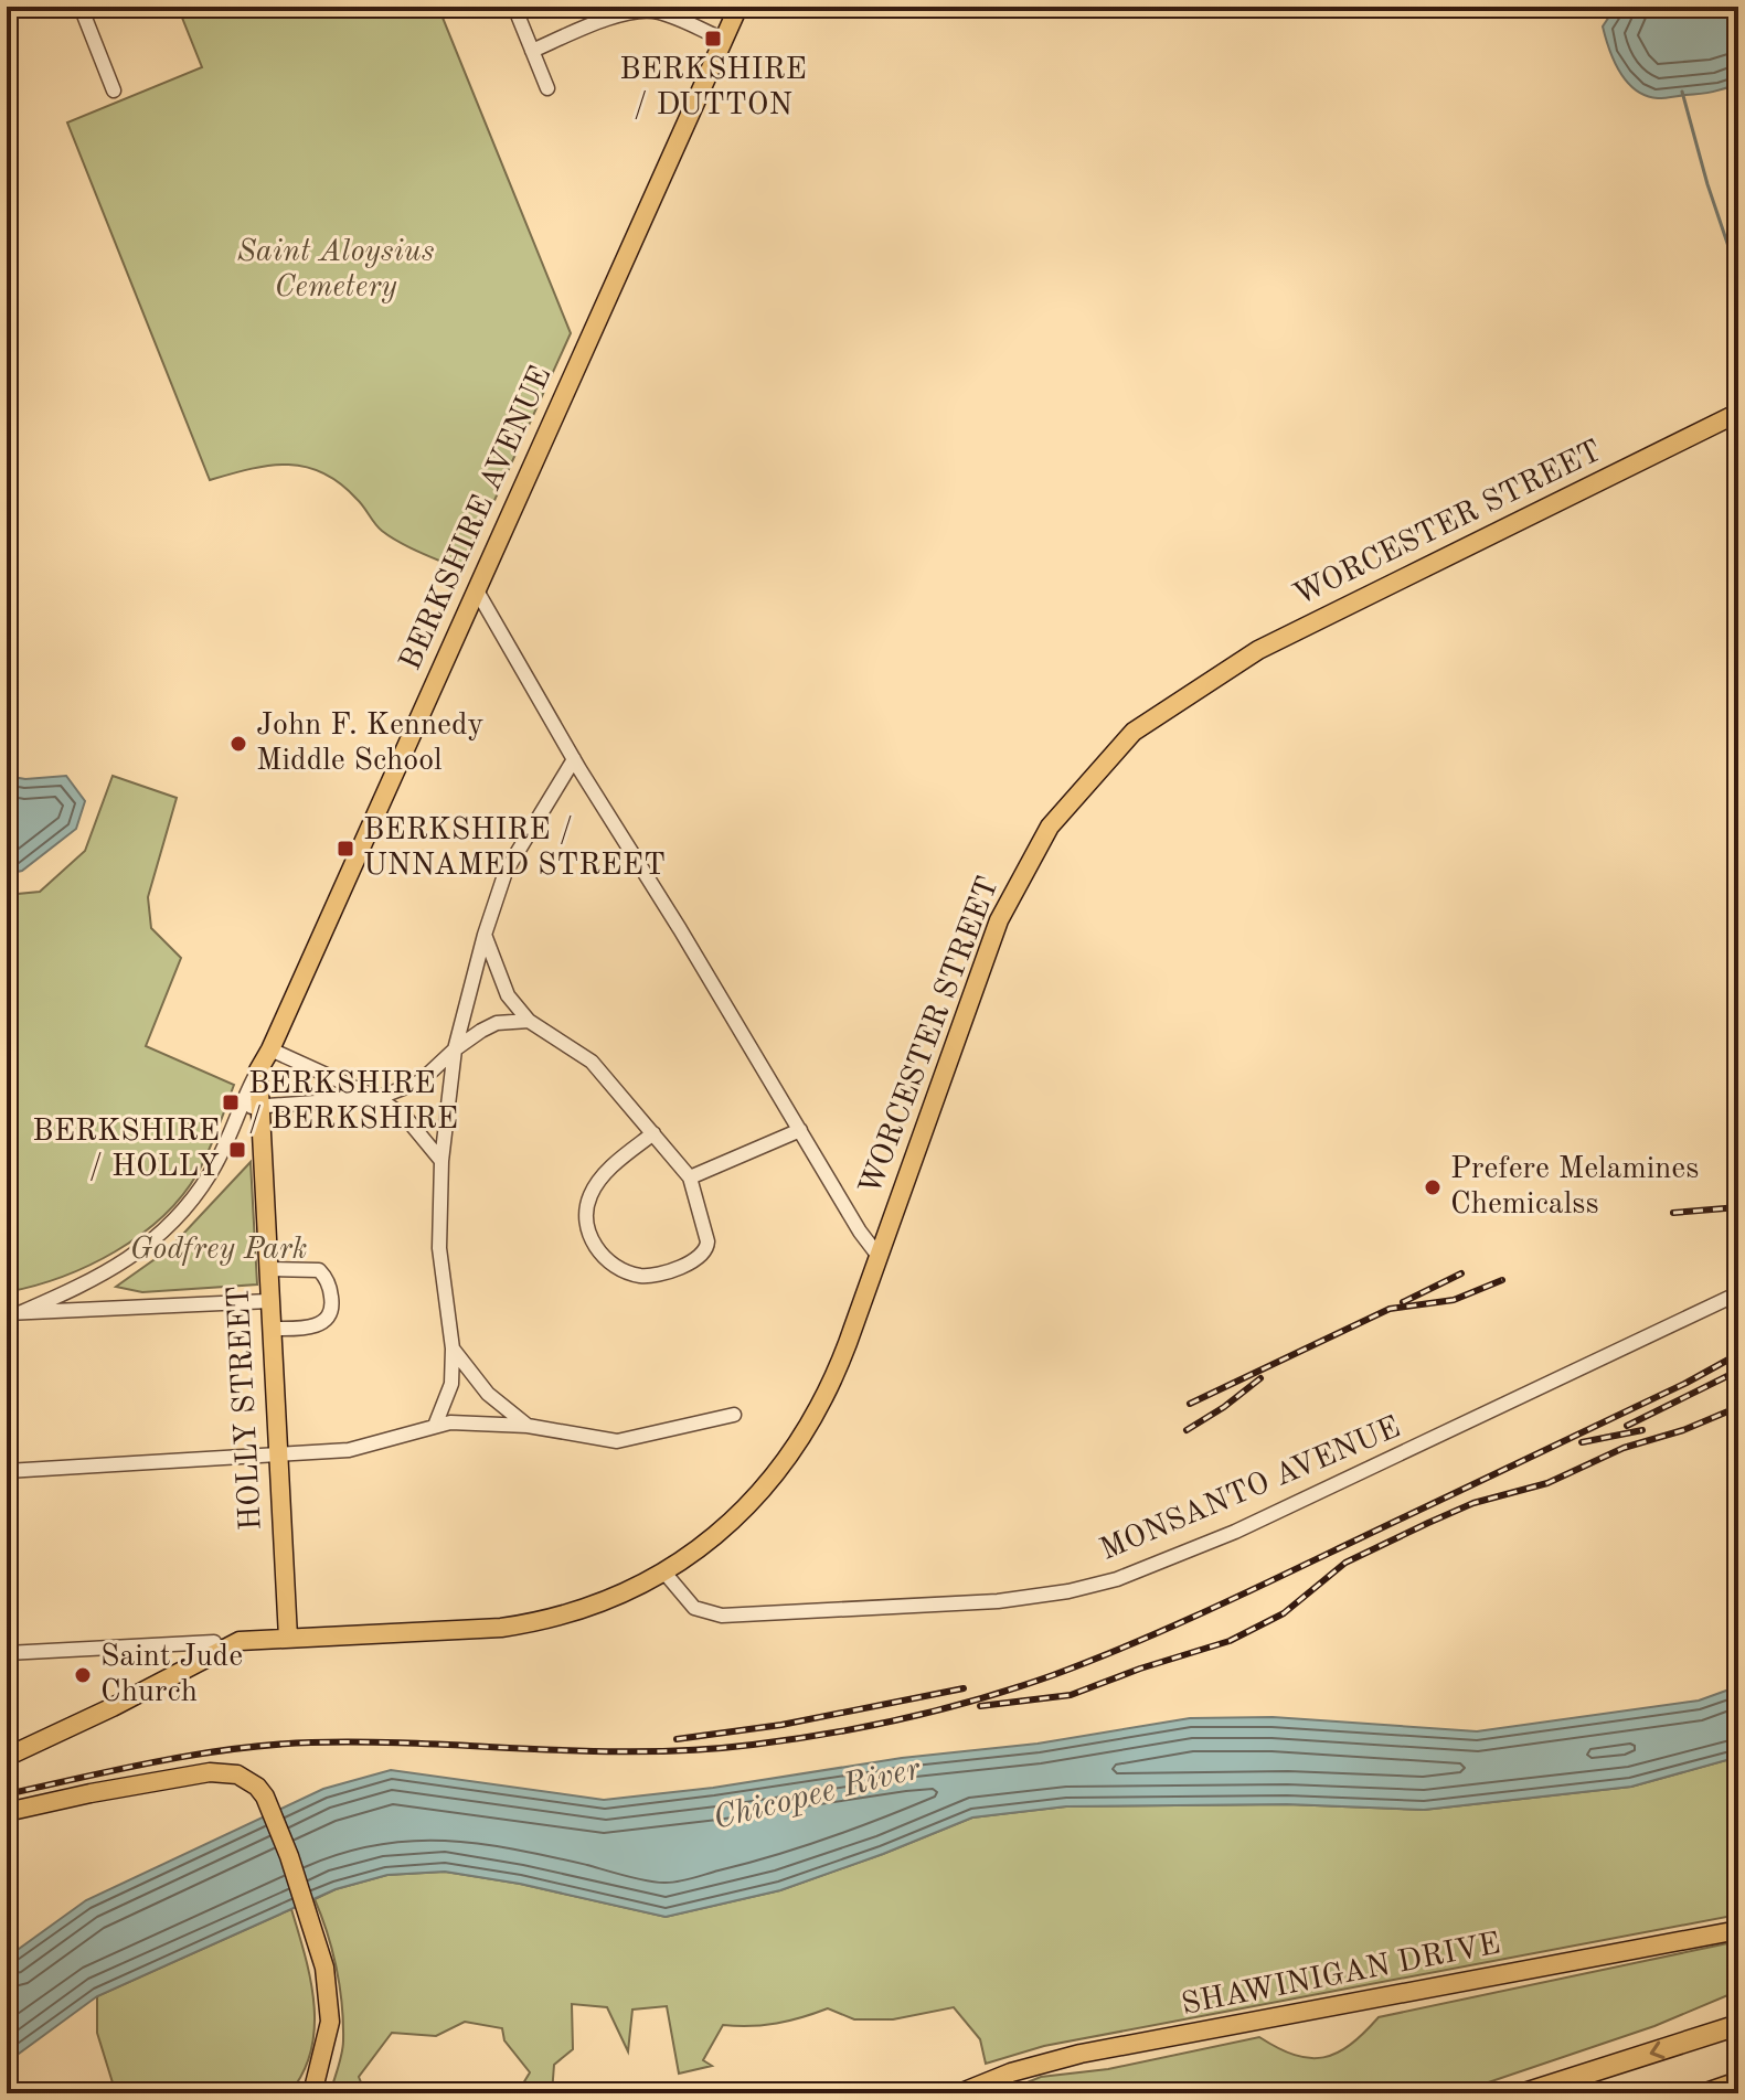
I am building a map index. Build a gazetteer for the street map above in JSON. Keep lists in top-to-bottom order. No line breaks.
{"streets":{"main road":["BERKSHIRE AVENUE","WORCESTER STREET","HOLLY STREET","SHAWINIGAN DRIVE"],"street":["MONSANTO AVENUE"]},"crossings":[["BERKSHIRE AVENUE","HOLLY STREET"],["WORCESTER STREET","HOLLY STREET"],["WORCESTER STREET","MONSANTO AVENUE"]],"water":["Chicopee River"],"parks":["Saint Aloysius Cemetery","Godfrey Park"],"places":{"transit":["BERKSHIRE / DUTTON","BERKSHIRE / UNNAMED STREET","BERKSHIRE / BERKSHIRE","BERKSHIRE / HOLLY"],"other":["John F. Kennedy Middle School","Prefere Melamines Chemicalss","Saint Jude Church"]}}
